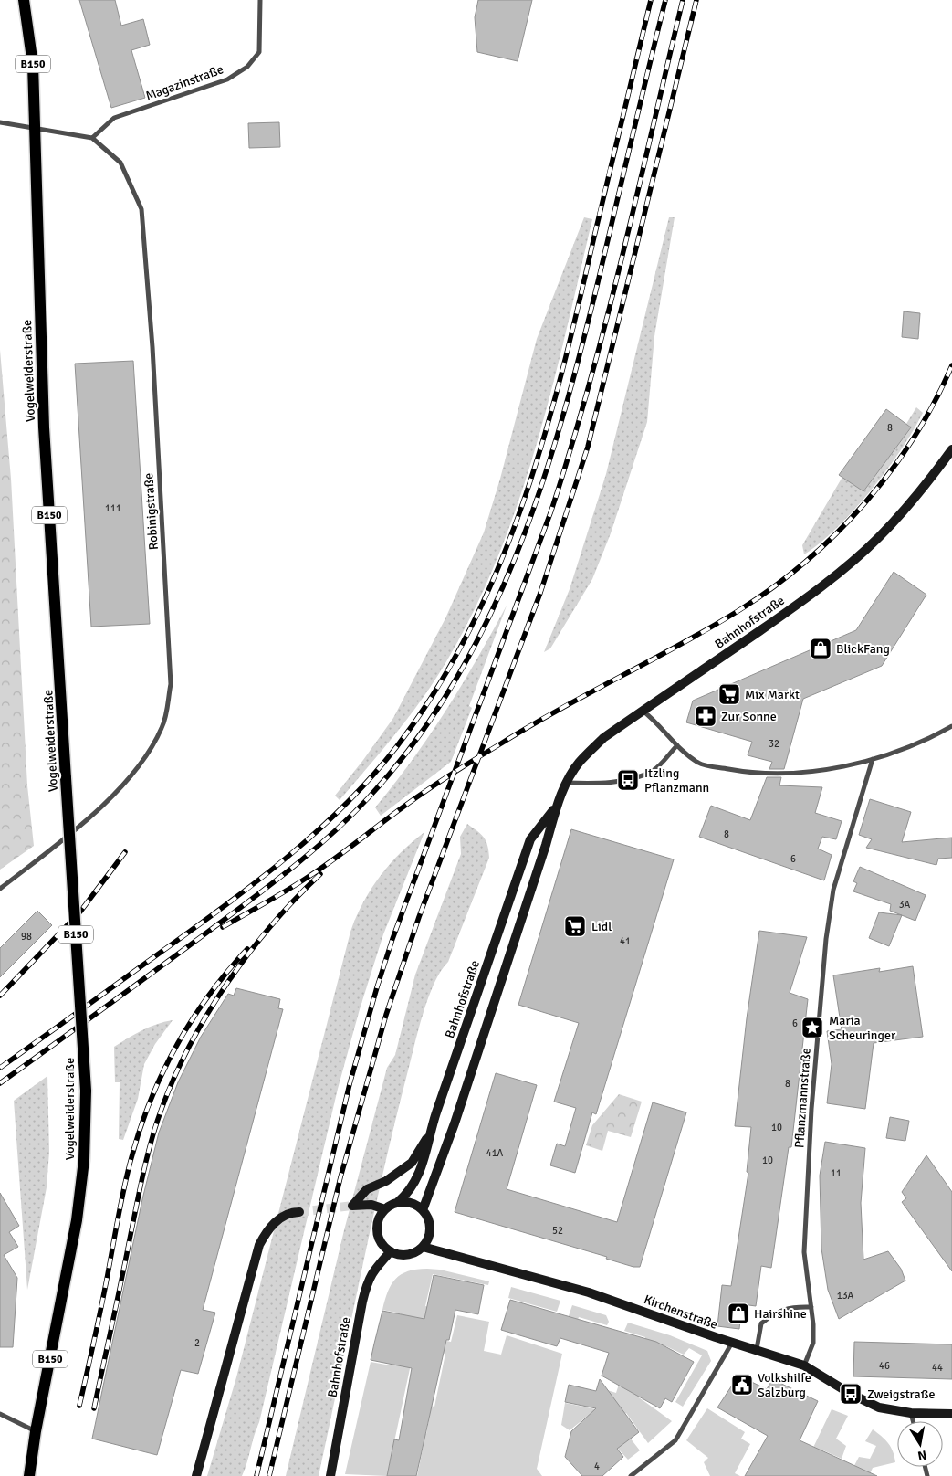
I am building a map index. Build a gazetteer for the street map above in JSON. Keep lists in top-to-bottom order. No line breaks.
{"streets":{"main road":["B150","Vogelweiderstraße","Bahnhofstraße","Kirchenstraße"],"street":["Magazinstraße","Robinigstraße","Pflanzmannstraße"]},"crossings":[["Magazinstraße","Robinigstraße"],["Bahnhofstraße","Kirchenstraße"],["Pflanzmannstraße","Kirchenstraße"]],"places":{"shop":["BlickFang","Hairshine"],"supermarket":["Mix Markt","Lidl"],"pharmacy":["Zur Sonne"],"bus stop":["Itzling Pflanzmann","Zweigstraße"],"place":["Maria Scheuringer"],"public building":["Volkshilfe Salzburg"]},"house_numbers":["8","111","32","8","6","3A","98","41","6","8","10","41A","10","11","52","13A","2","46","44","4"],"north":"bottom"}
